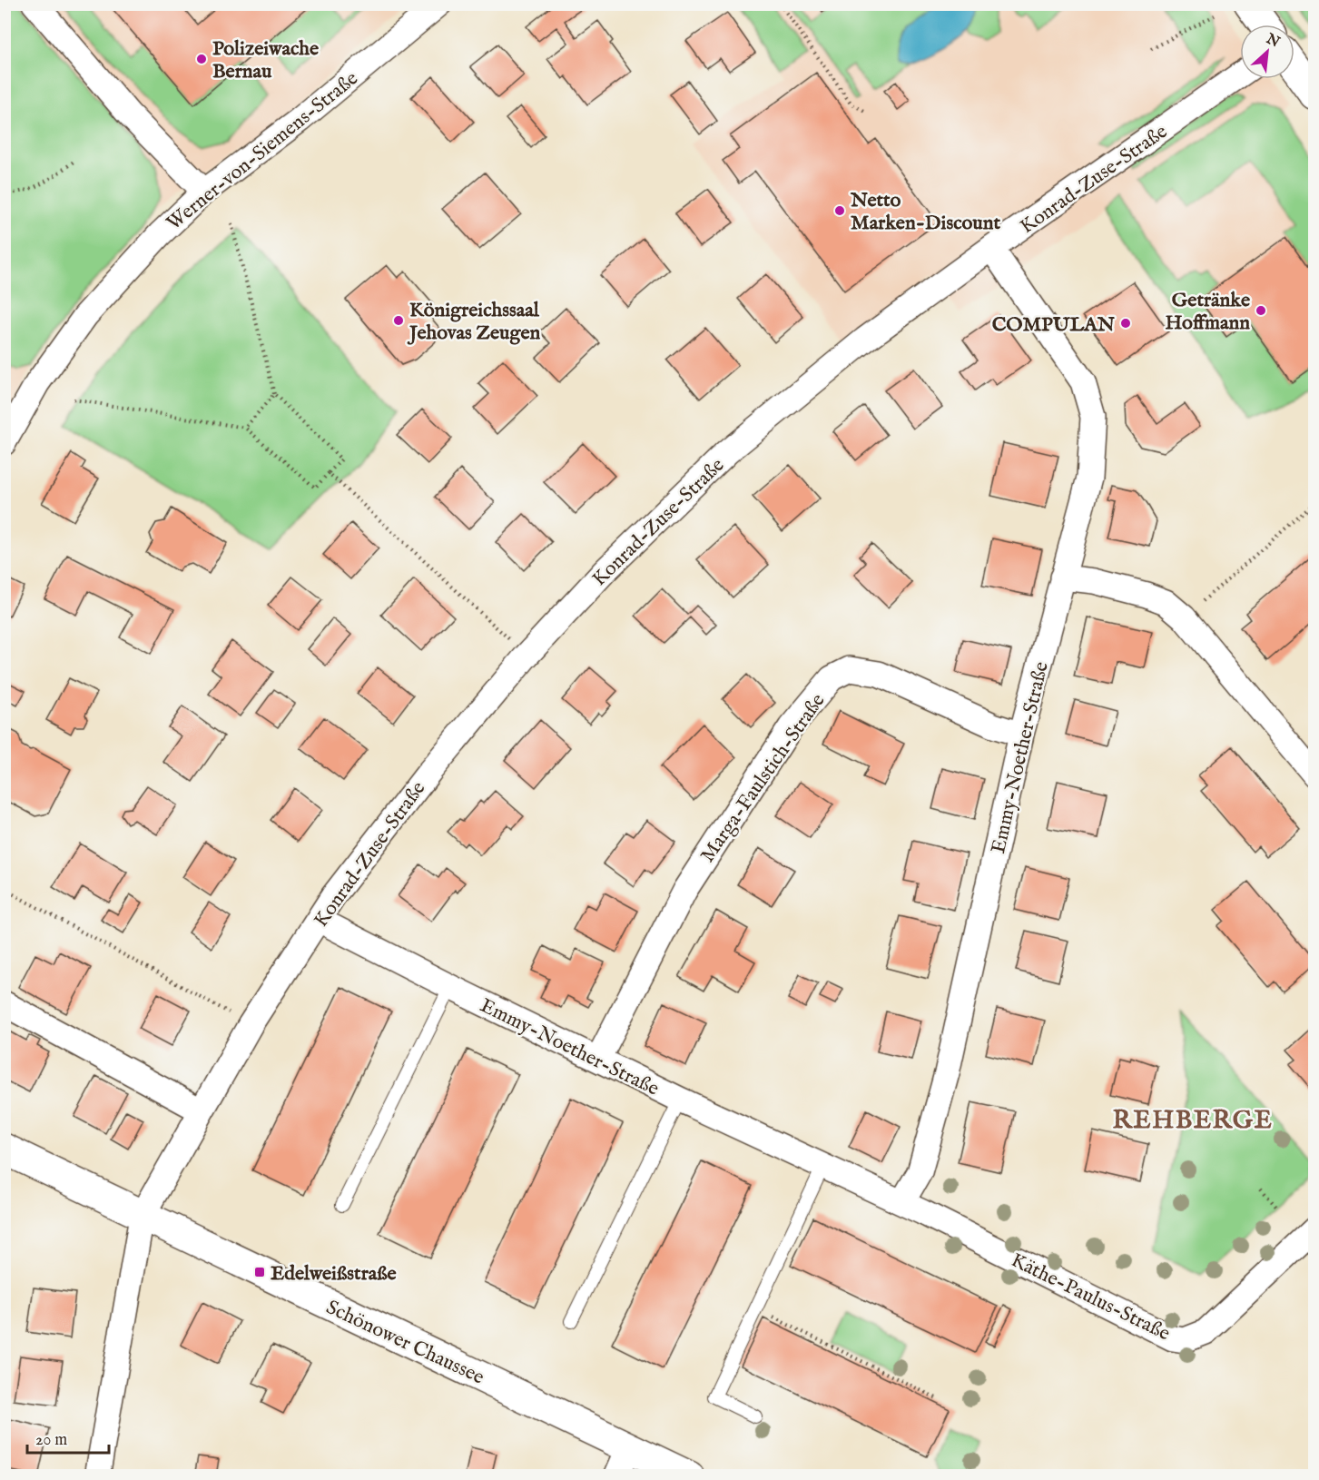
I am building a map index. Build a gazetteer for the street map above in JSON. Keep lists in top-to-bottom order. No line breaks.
{"streets":{"main road":["Schönower Chaussee"],"street":["Werner-von-Siemens-Straße","Konrad-Zuse-Straße","Emmy-Noether-Straße","Marga-Faulstich-Straße","Käthe-Paulus-Straße"]},"crossings":[["Konrad-Zuse-Straße","Emmy-Noether-Straße"],["Konrad-Zuse-Straße","Schönower Chaussee"],["Emmy-Noether-Straße","Marga-Faulstich-Straße"],["Emmy-Noether-Straße","Käthe-Paulus-Straße"]],"districts":["REHBERGE"],"places":{"other":["Polizeiwache Bernau","Netto Marken-Discount","Getränke Hoffmann","Königreichssaal Jehovas Zeugen","COMPULAN"],"transit":["Edelweißstraße"]},"scale_bar":"20 m","north":"top right"}
